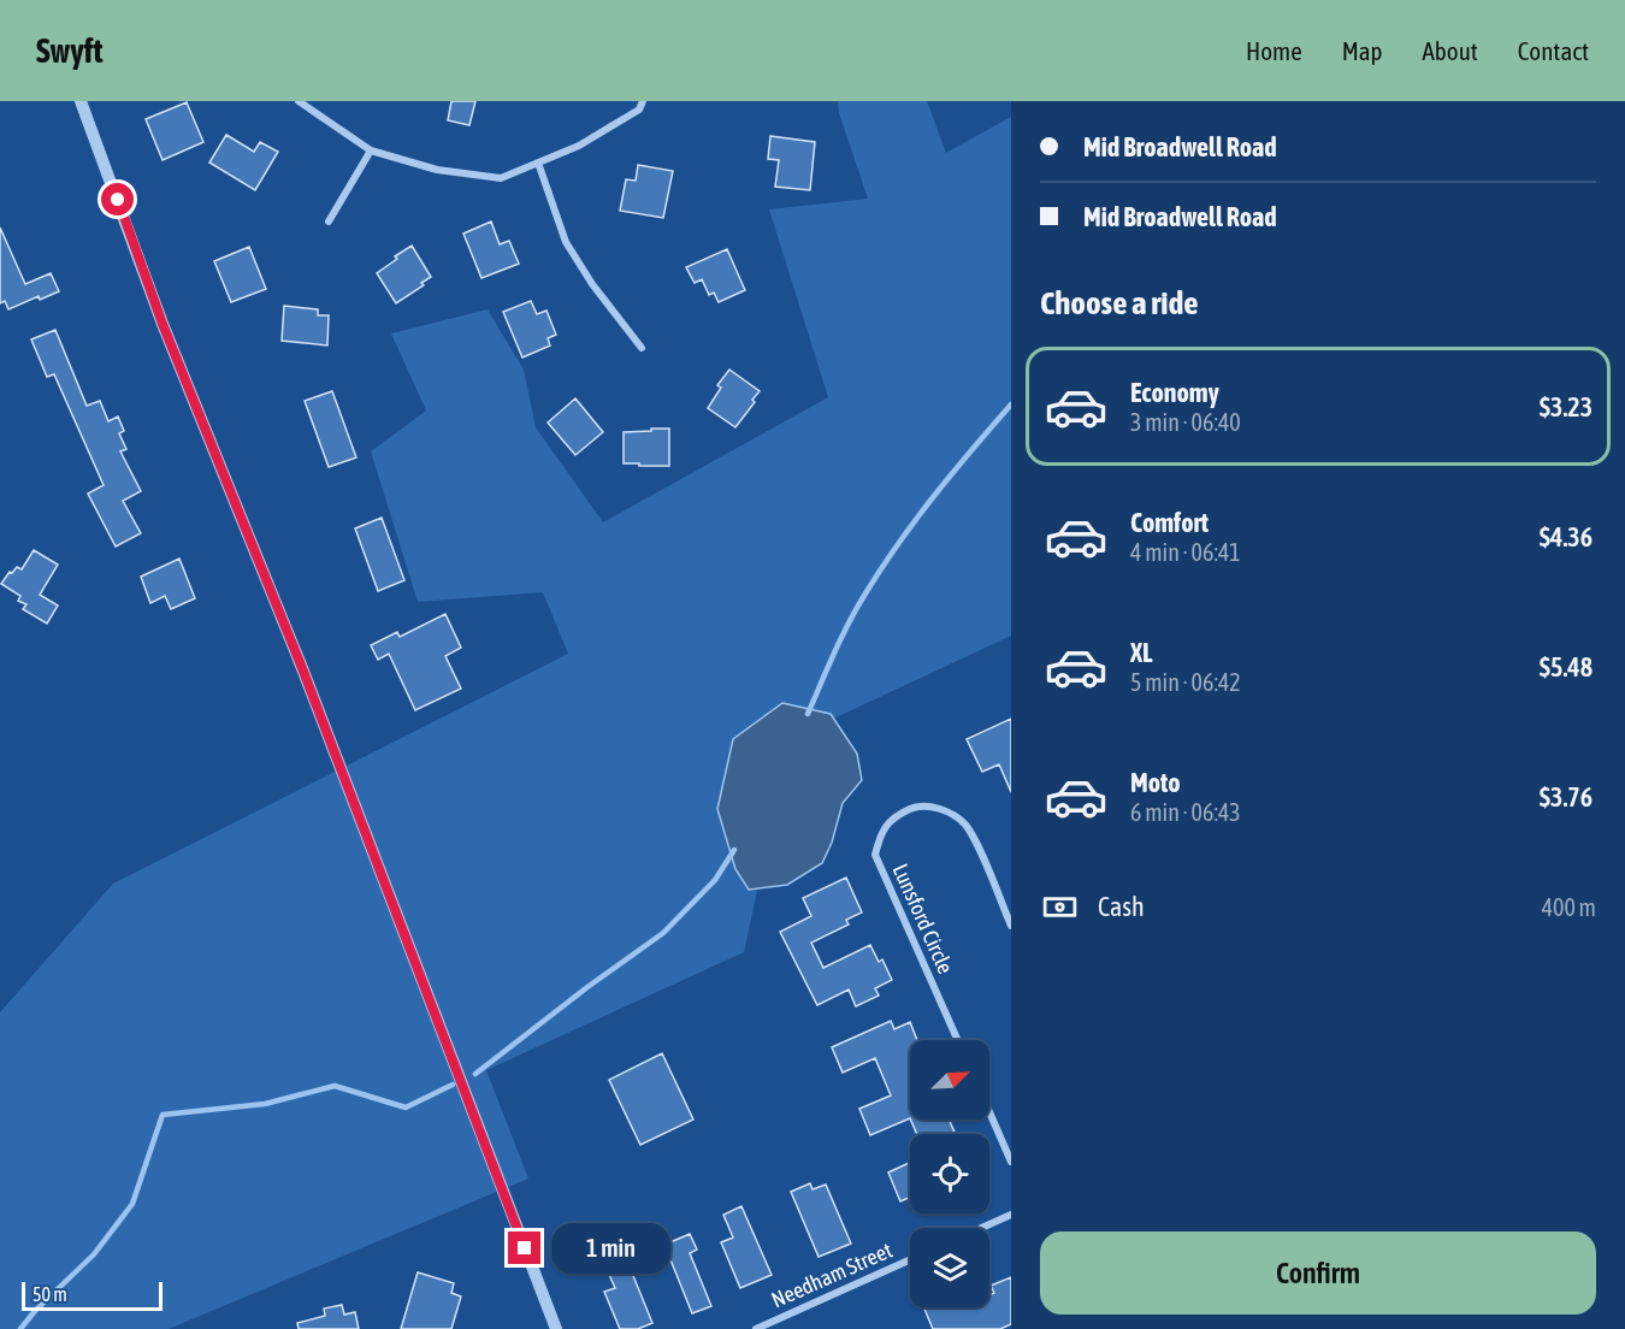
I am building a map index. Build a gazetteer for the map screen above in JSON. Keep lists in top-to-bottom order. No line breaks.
{"streets":{"street":["Lunsford Circle","Needham Street"]},"scale_bar":"50 m","north":"top right","page":{"header":"Swyft","nav":["Home","Map","About","Contact"],"banner":["Mid Broadwell Road","Mid Broadwell Road"],"heading":"Choose a ride","list":[{"name":"Economy","note":"3 min · 06:40","value":"$3.23"},{"name":"Comfort","note":"4 min · 06:41","value":"$4.36"},{"name":"XL","note":"5 min · 06:42","value":"$5.48"},{"name":"Moto","note":"6 min · 06:43","value":"$3.76"}],"pay":["Cash","400 m"],"buttons":"Confirm","bubble":"1 min","scale":"50 m"}}
